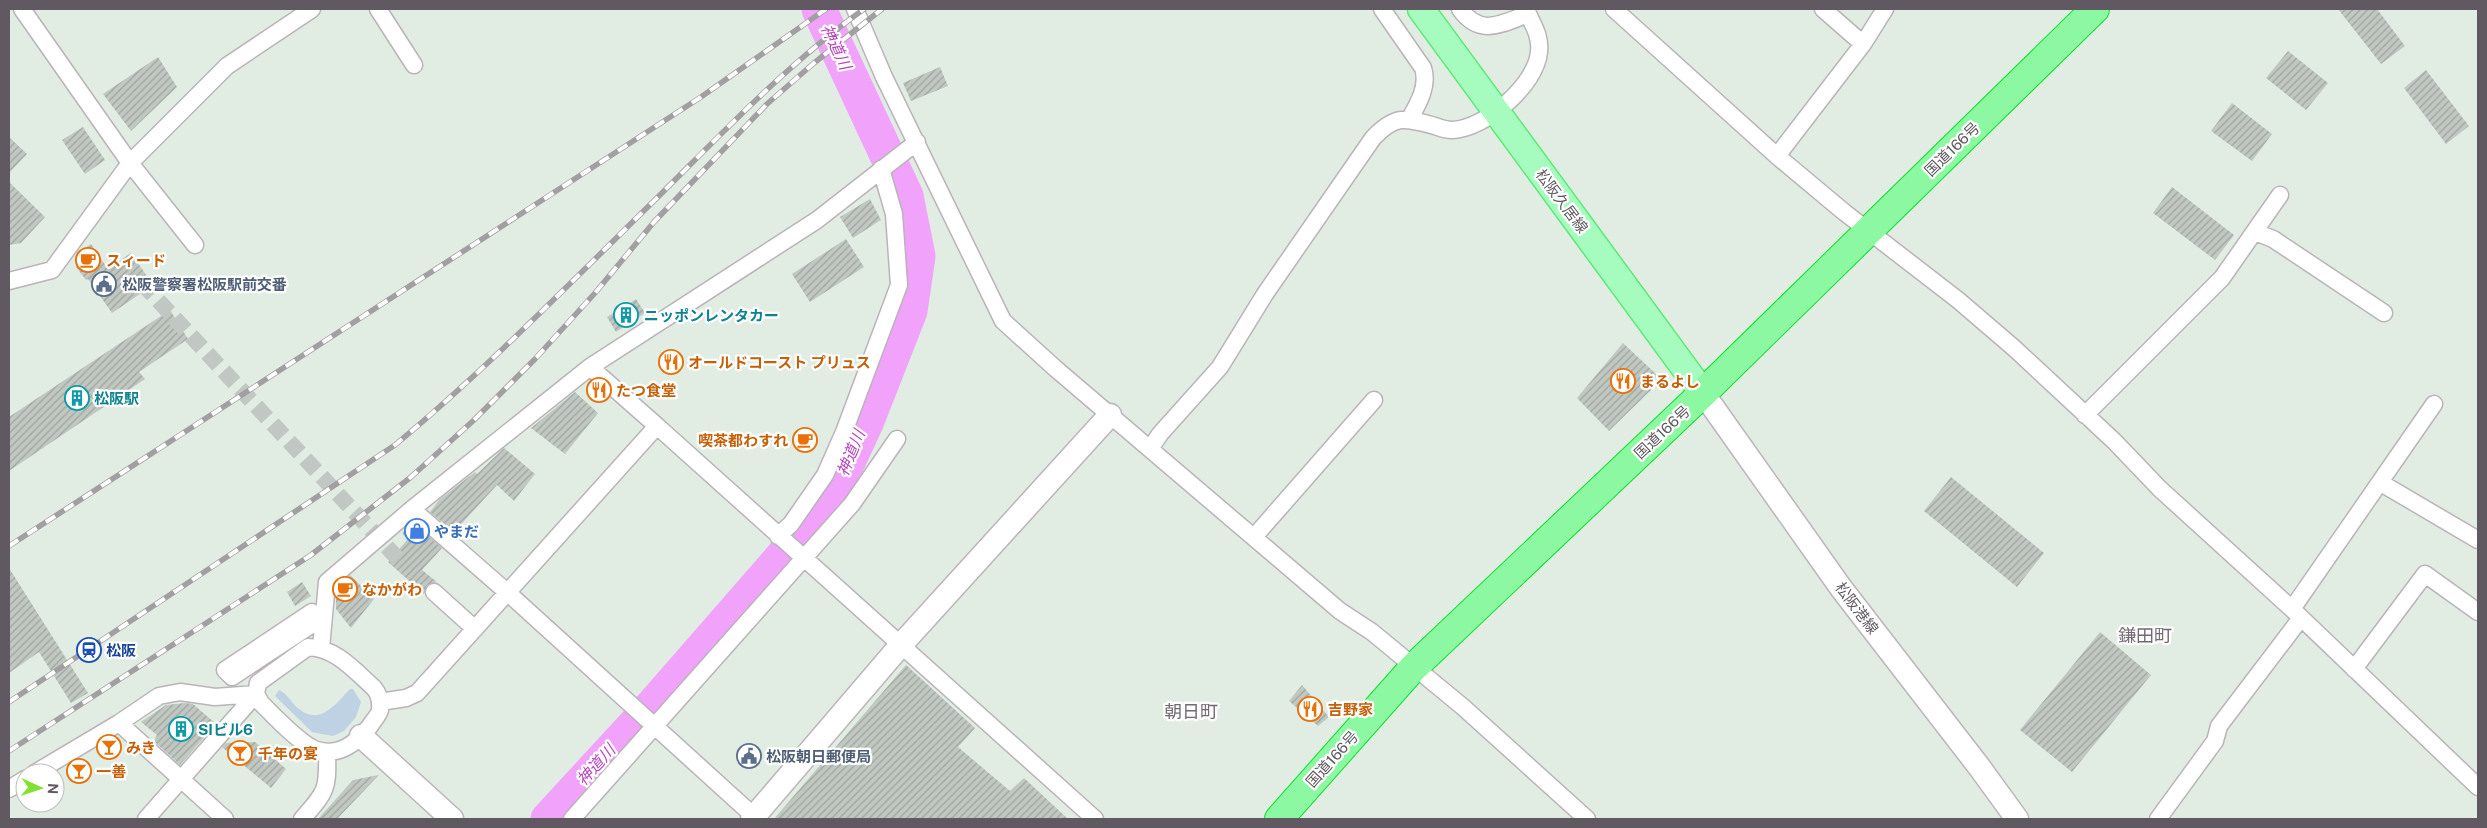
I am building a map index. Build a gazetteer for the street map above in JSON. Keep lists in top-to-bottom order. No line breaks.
{"streets":{"highway":["国道166号"],"main road":["松阪久居線","松阪港線"]},"crossings":[["国道166号","松阪久居線"],["国道166号","松阪港線"],["松阪久居線","松阪港線"]],"districts":["鎌田町","朝日町"],"water":["神道川"],"places":{"cafe":["スィード","喫茶都わすれ","なかがわ"],"public building":["松阪警察署松阪駅前交番","松阪朝日郵便局"],"building":["ニッポンレンタカー","松阪駅","SIビル6"],"restaurant":["オールドコースト プリュス","まるよし","たつ食堂","吉野家"],"shop":["やまだ"],"station":["松阪"],"bar":["みき","千年の宴","一善"]},"north":"right"}
